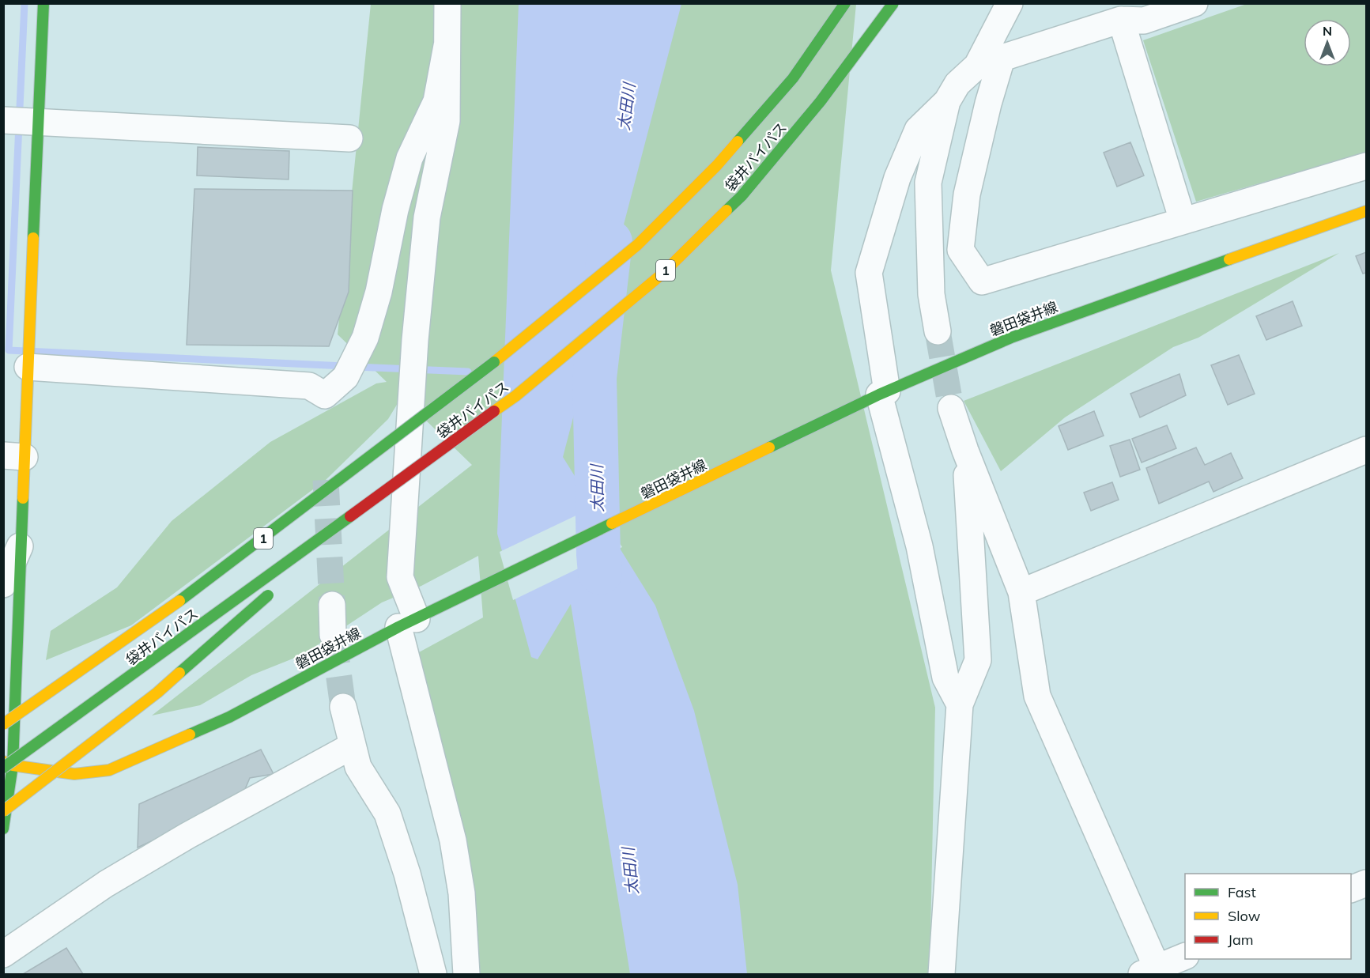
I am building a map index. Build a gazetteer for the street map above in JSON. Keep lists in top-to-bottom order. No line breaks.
{"streets":{"main road":["袋井バイパス","1","磐田袋井線"]},"crossings":[["袋井バイパス","1"],["袋井バイパス","磐田袋井線"]],"water":["太田川"],"legend":["Fast","Slow","Jam"],"north":"top"}
